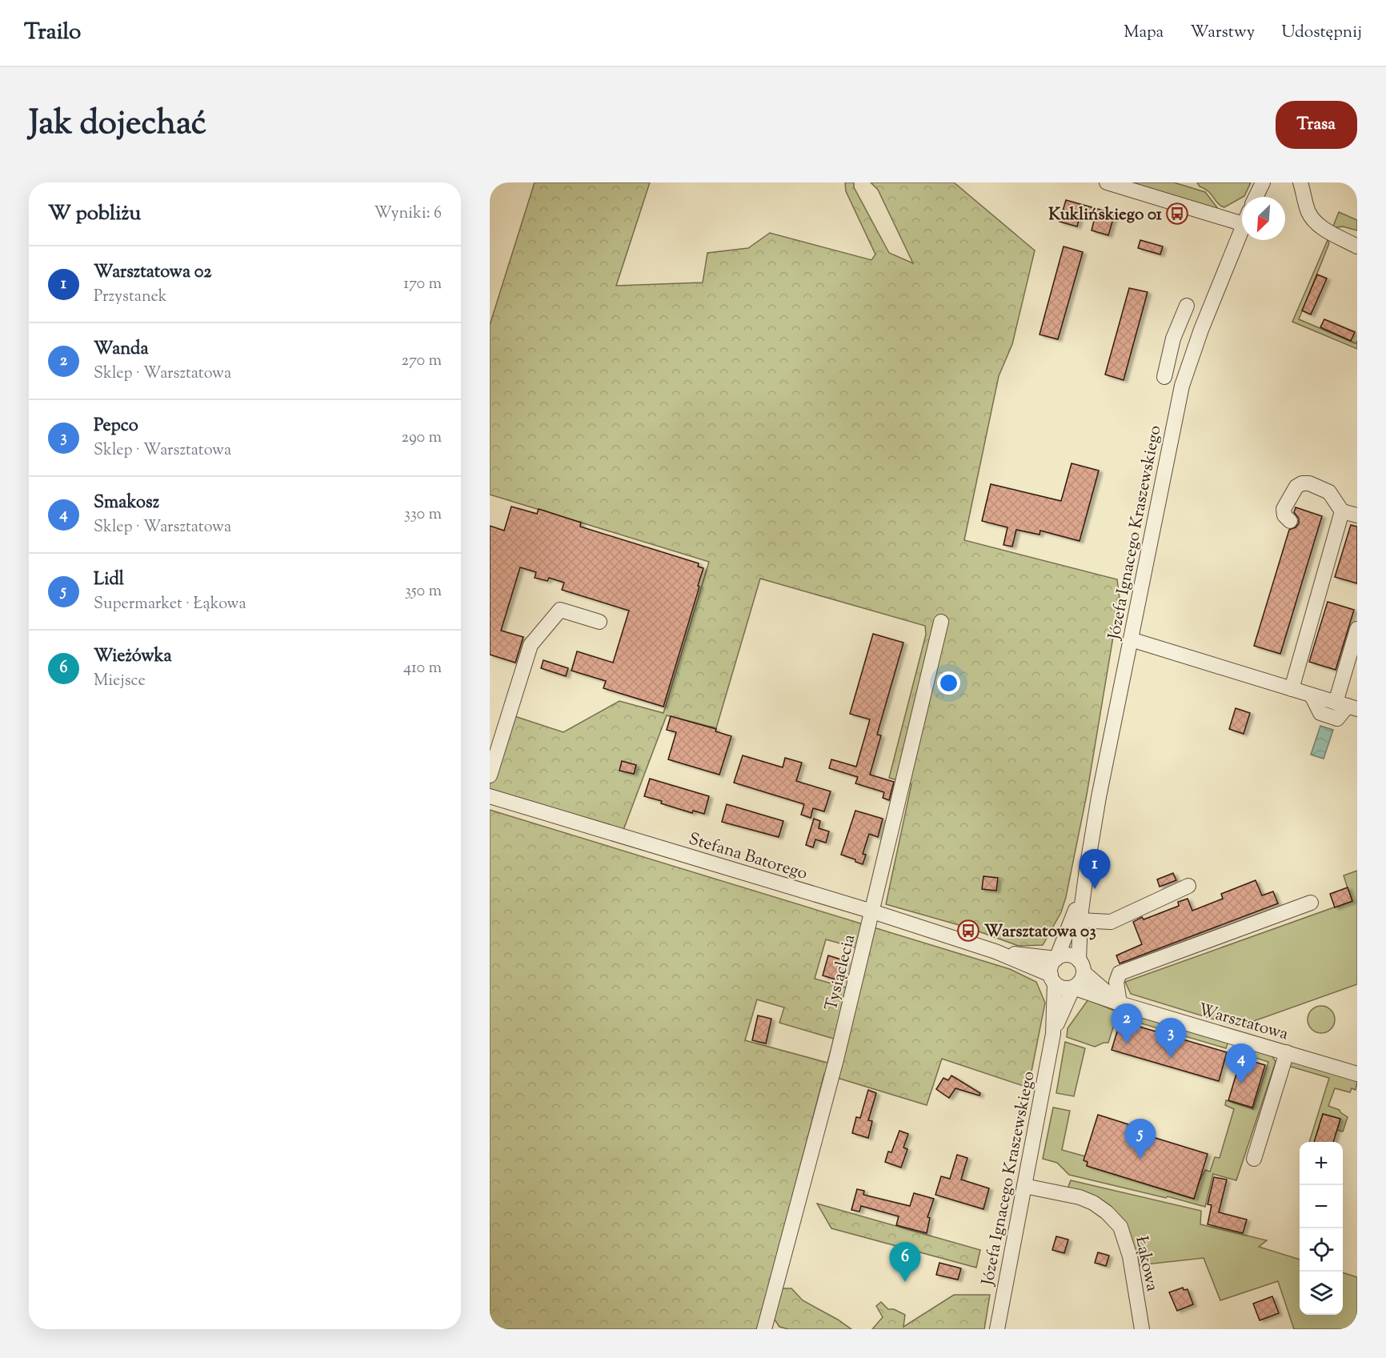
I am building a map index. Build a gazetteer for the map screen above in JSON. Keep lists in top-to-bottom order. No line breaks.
{"streets":{"street":["Józefa Ignacego Kraszewskiego","Stefana Batorego","Tysiąclecia","Warsztatowa","Łąkowa"]},"crossings":[["Józefa Ignacego Kraszewskiego","Stefana Batorego"],["Józefa Ignacego Kraszewskiego","Warsztatowa"],["Józefa Ignacego Kraszewskiego","Łąkowa"],["Stefana Batorego","Tysiąclecia"],["Stefana Batorego","Warsztatowa"]],"places":{"bus stop":["Kuklińskiego 01","Warsztatowa 03"]},"north":"bottom left","page":{"header":"Trailo","nav":["Mapa","Warstwy","Udostępnij"],"title":"Jak dojechać","buttons":"Trasa","heading":["W pobliżu","Wyniki: 6"],"list":[{"mark":"1","name":"Warsztatowa 02","note":"Przystanek","value":"170 m"},{"mark":"2","name":"Wanda","note":"Sklep · Warsztatowa","value":"270 m"},{"mark":"3","name":"Pepco","note":"Sklep · Warsztatowa","value":"290 m"},{"mark":"4","name":"Smakosz","note":"Sklep · Warsztatowa","value":"330 m"},{"mark":"5","name":"Lidl","note":"Supermarket · Łąkowa","value":"350 m"},{"mark":"6","name":"Wieżówka","note":"Miejsce","value":"410 m"}],"pins":["1","2","3","4","5","6"],"map_buttons":["+","−"]}}
